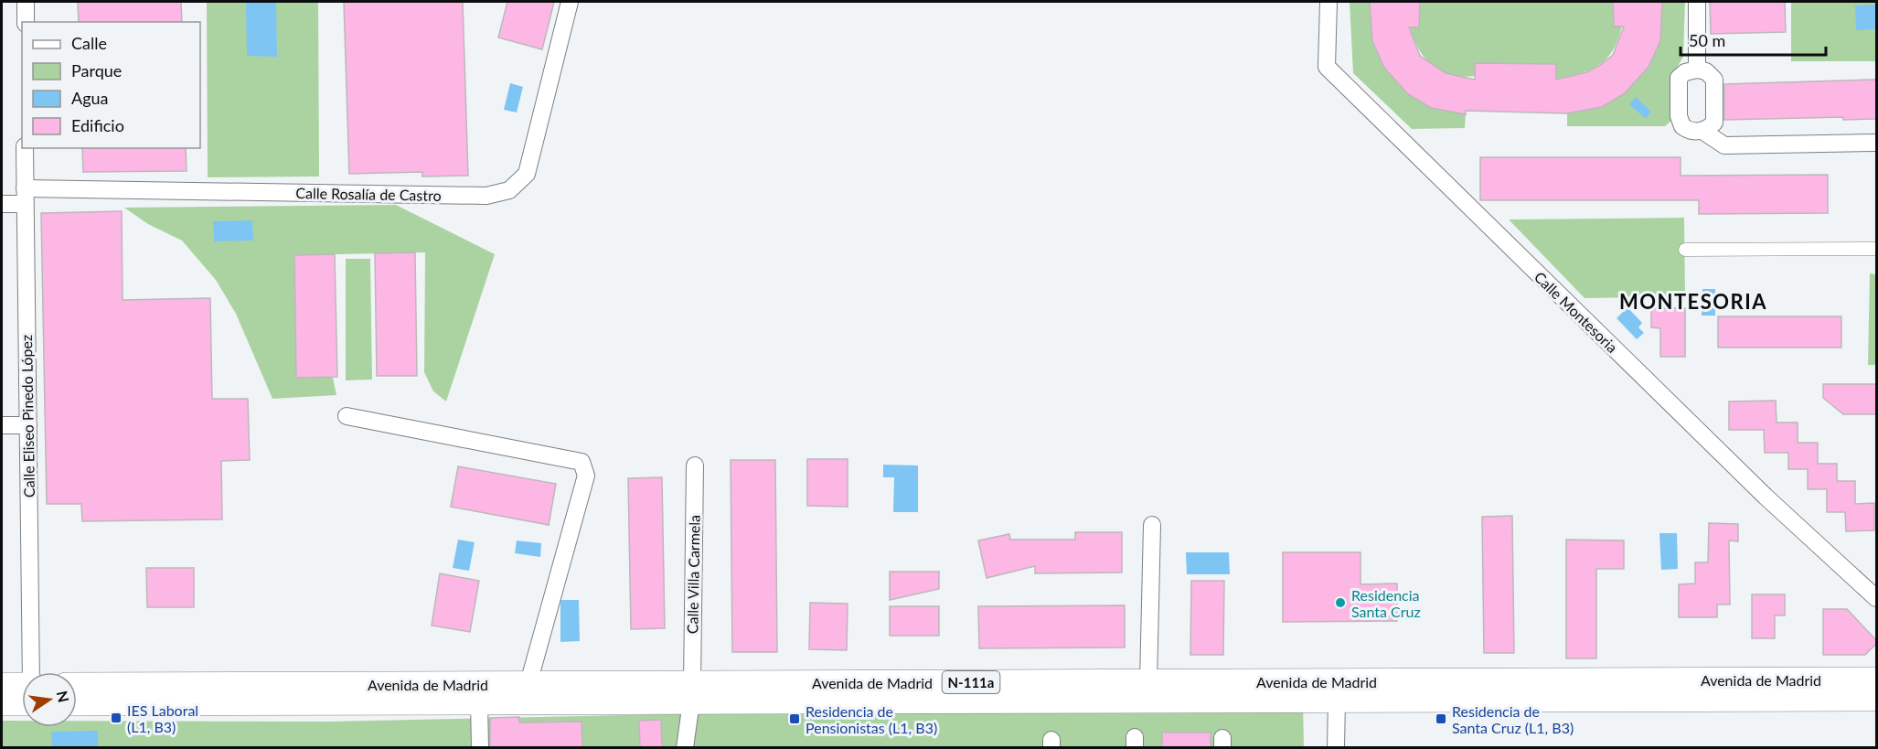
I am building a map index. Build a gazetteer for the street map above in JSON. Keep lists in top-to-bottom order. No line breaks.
{"streets":{"main road":["Avenida de Madrid","N-111a"],"street":["Calle Rosalía de Castro","Calle Montesoria","Calle Eliseo Pinedo López","Calle Villa Carmela"]},"crossings":[["Calle Rosalía de Castro","Calle Eliseo Pinedo López"],["Calle Villa Carmela","Avenida de Madrid"]],"districts":["MONTESORIA"],"places":{"other":["Residencia Santa Cruz"],"transit":["IES Laboral (L1, B3)","Residencia de Pensionistas (L1, B3)","Residencia de Santa Cruz (L1, B3)"]},"legend":["Calle","Parque","Agua","Edificio"],"scale_bar":"50 m","north":"right"}
